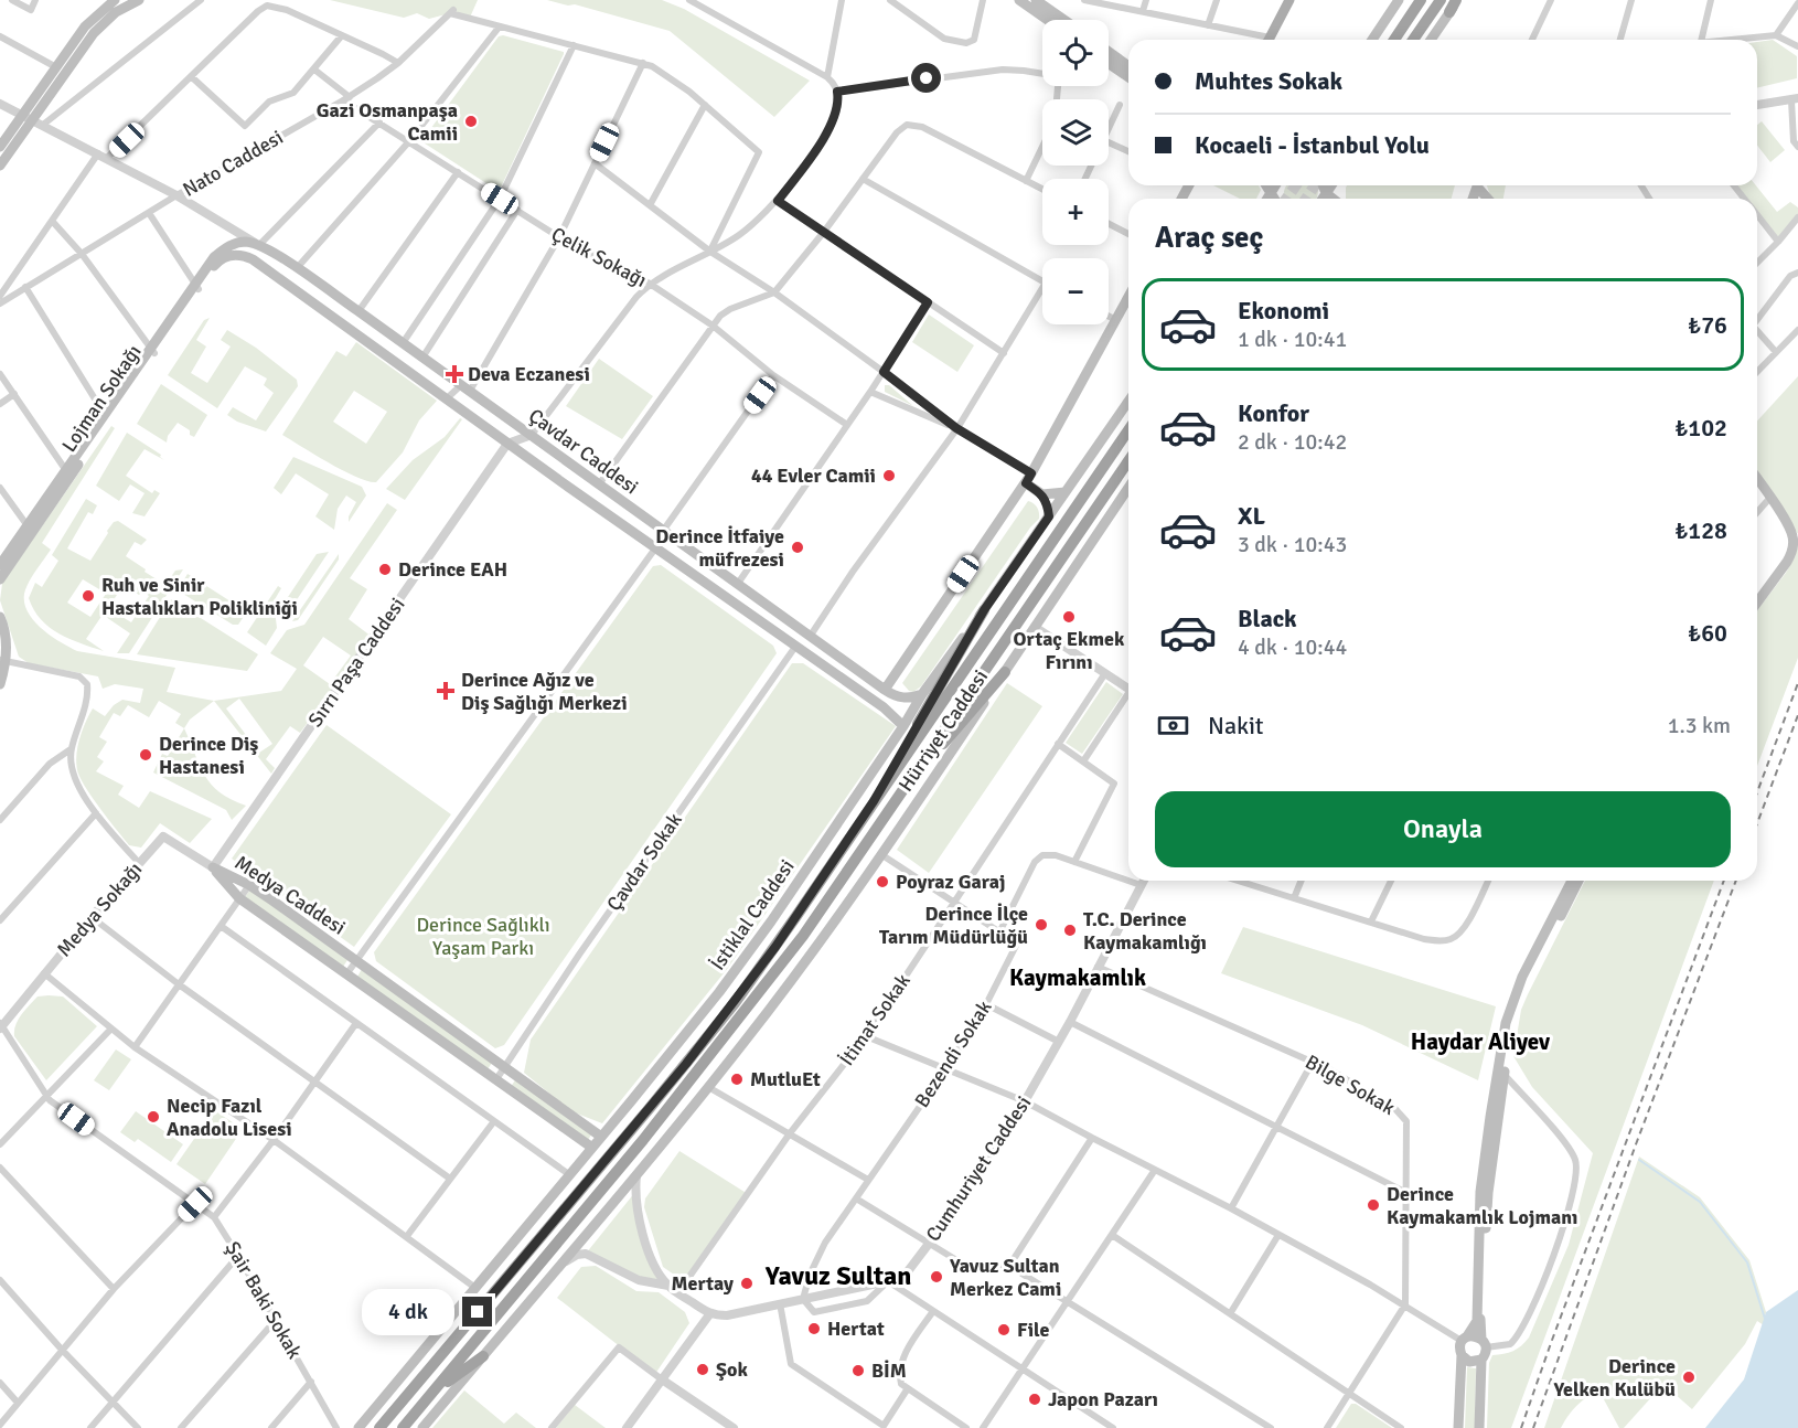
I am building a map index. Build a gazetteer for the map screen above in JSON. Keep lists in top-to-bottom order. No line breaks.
{"streets":{"main road":["Lojman Sokağı","Çavdar Caddesi","Hürriyet Caddesi","Medya Caddesi","İstiklal Caddesi"],"street":["Nato Caddesi","Çelik Sokağı","Sırrı Paşa Caddesi","Çavdar Sokak","Medya Sokağı","İtimat Sokak","Bezendi Sokak","Bilge Sokak","Cumhuriyet Caddesi","Şair Baki Sokak"]},"crossings":[["Nato Caddesi","Çelik Sokağı"],["Nato Caddesi","Çavdar Caddesi"],["Lojman Sokağı","Çavdar Caddesi"],["Çavdar Caddesi","Sırrı Paşa Caddesi"],["Çavdar Caddesi","Çavdar Sokak"],["Çavdar Caddesi","İstiklal Caddesi"],["Sırrı Paşa Caddesi","Medya Caddesi"],["Sırrı Paşa Caddesi","Medya Sokağı"],["Hürriyet Caddesi","Bezendi Sokak"],["Çavdar Sokak","Medya Caddesi"],["Medya Caddesi","Medya Sokağı"],["Medya Caddesi","İstiklal Caddesi"],["Medya Sokağı","Şair Baki Sokak"],["İtimat Sokak","Bezendi Sokak"],["Bezendi Sokak","Cumhuriyet Caddesi"],["Bilge Sokak","Cumhuriyet Caddesi"]],"districts":["Kaymakamlık","Haydar Aliyev","Yavuz Sultan"],"parks":["Derince Sağlıklı Yaşam Parkı"],"places":{"other":["Gazi Osmanpaşa Camii","44 Evler Camii","Derince İtfaiye müfrezesi","Derince EAH","Ruh ve Sinir Hastalıkları Polikliniği","Ortaç Ekmek Fırını","Derince Diş Hastanesi","Poyraz Garaj","Derince İlçe Tarım Müdürlüğü","T.C. Derince Kaymakamlığı","MutluEt","Necip Fazıl Anadolu Lisesi","Derince Kaymakamlık Lojmanı","Yavuz Sultan Merkez Cami","Mertay","Hertat","File","Şok","BİM","Derince Yelken Kulübü","Japon Pazarı"],"health":["Deva Eczanesi","Derince Ağız ve Diş Sağlığı Merkezi"]},"page":{"map_buttons":["+","−"],"banner":["Muhtes Sokak","Kocaeli - İstanbul Yolu"],"heading":"Araç seç","list":[{"name":"Ekonomi","note":"1 dk · 10:41","value":"₺76"},{"name":"Konfor","note":"2 dk · 10:42","value":"₺102"},{"name":"XL","note":"3 dk · 10:43","value":"₺128"},{"name":"Black","note":"4 dk · 10:44","value":"₺60"}],"pay":["Nakit","1.3 km"],"buttons":"Onayla","bubble":"4 dk"}}
